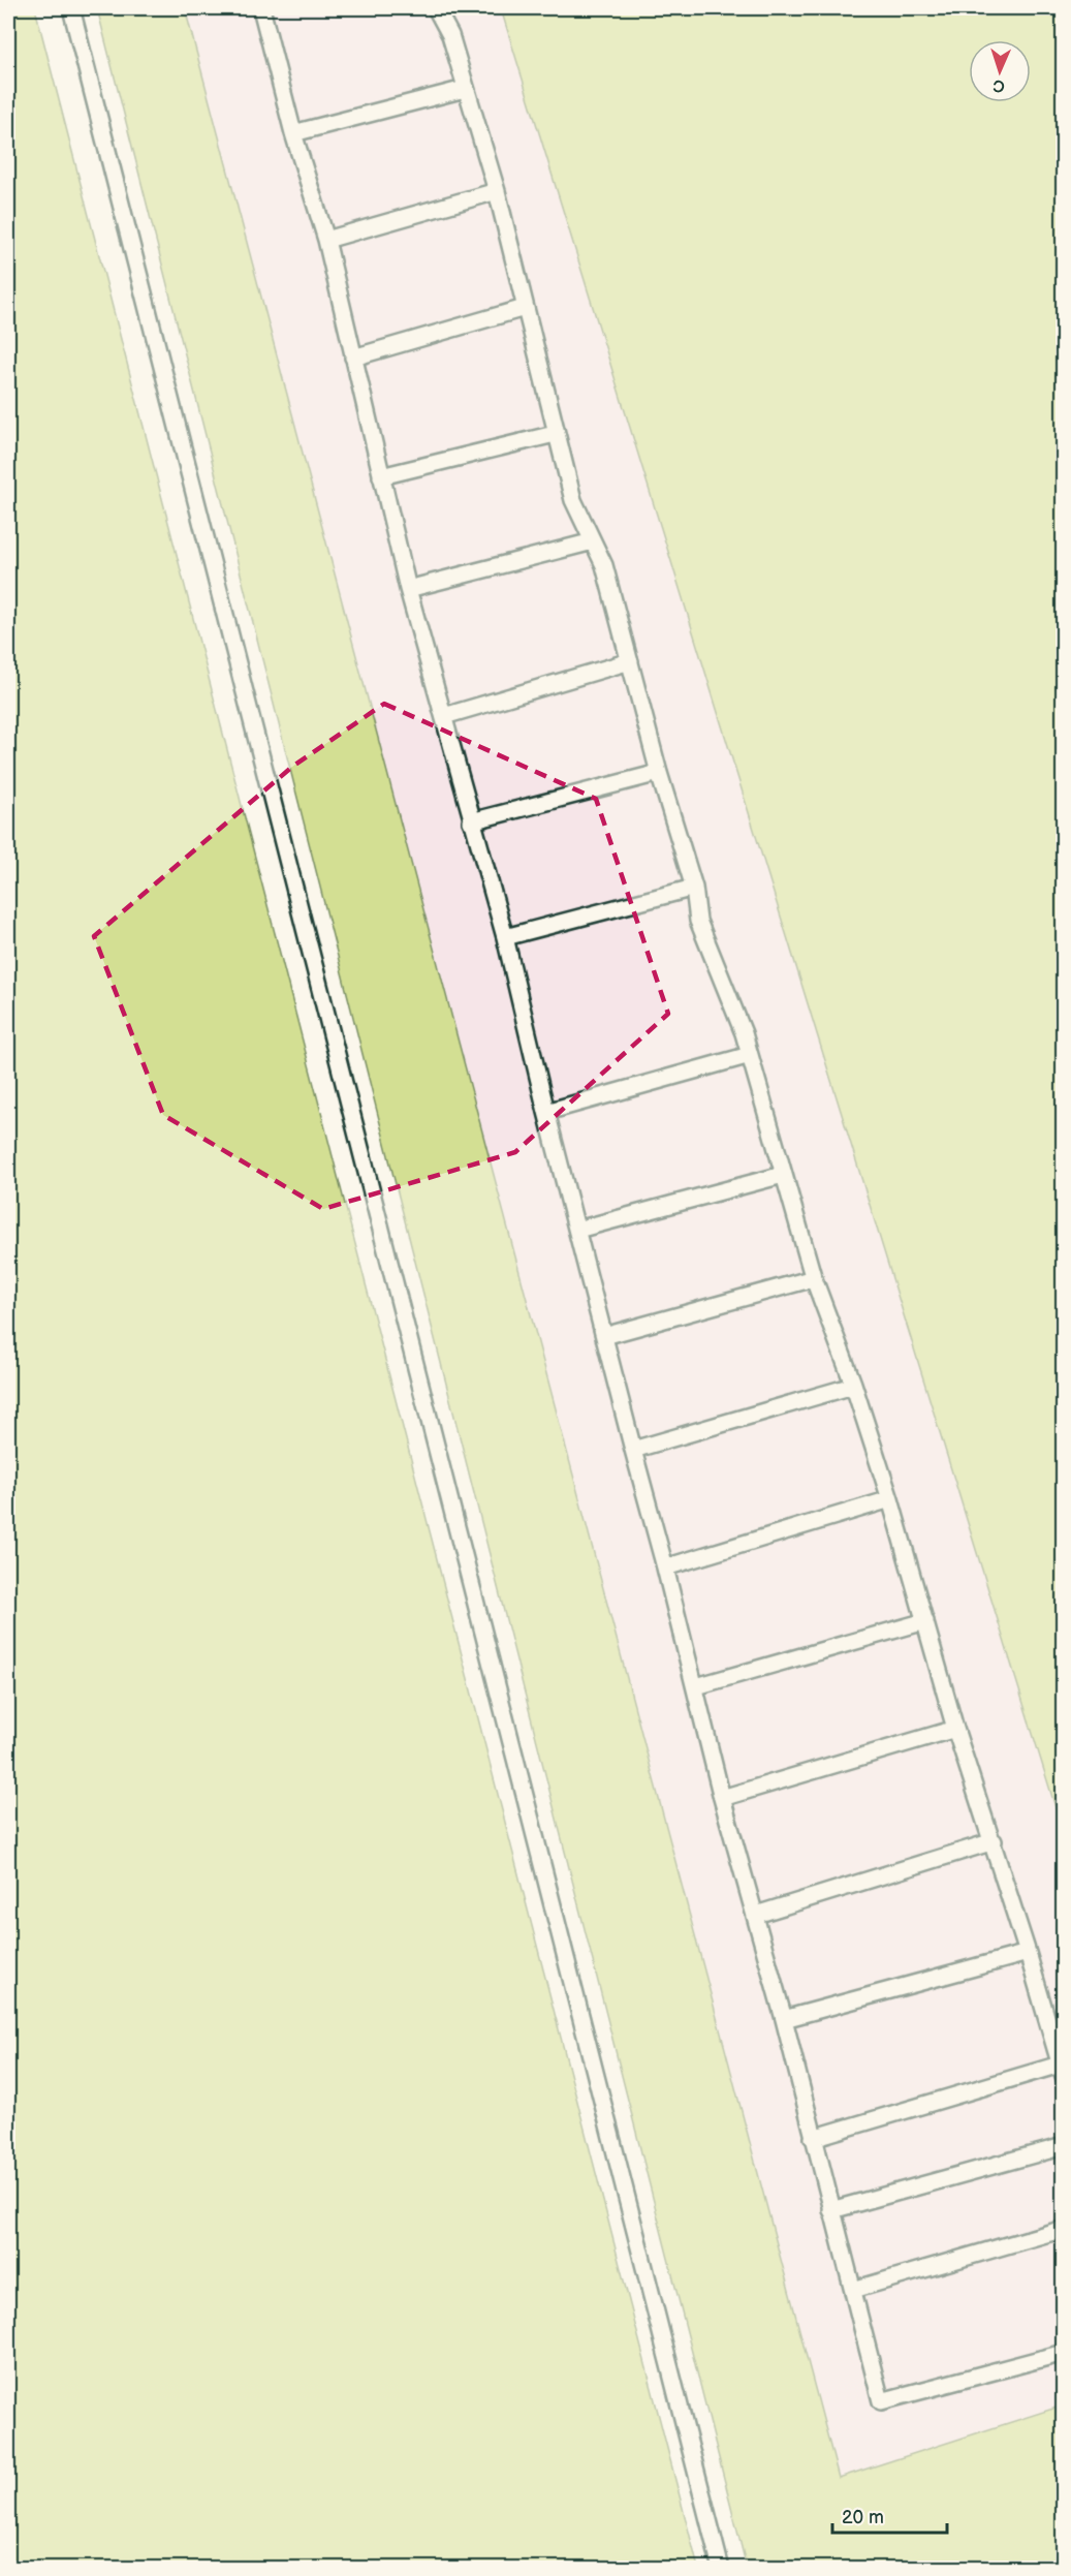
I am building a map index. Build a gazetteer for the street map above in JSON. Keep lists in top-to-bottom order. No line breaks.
{"scale_bar":"20 m","north":"bottom"}
